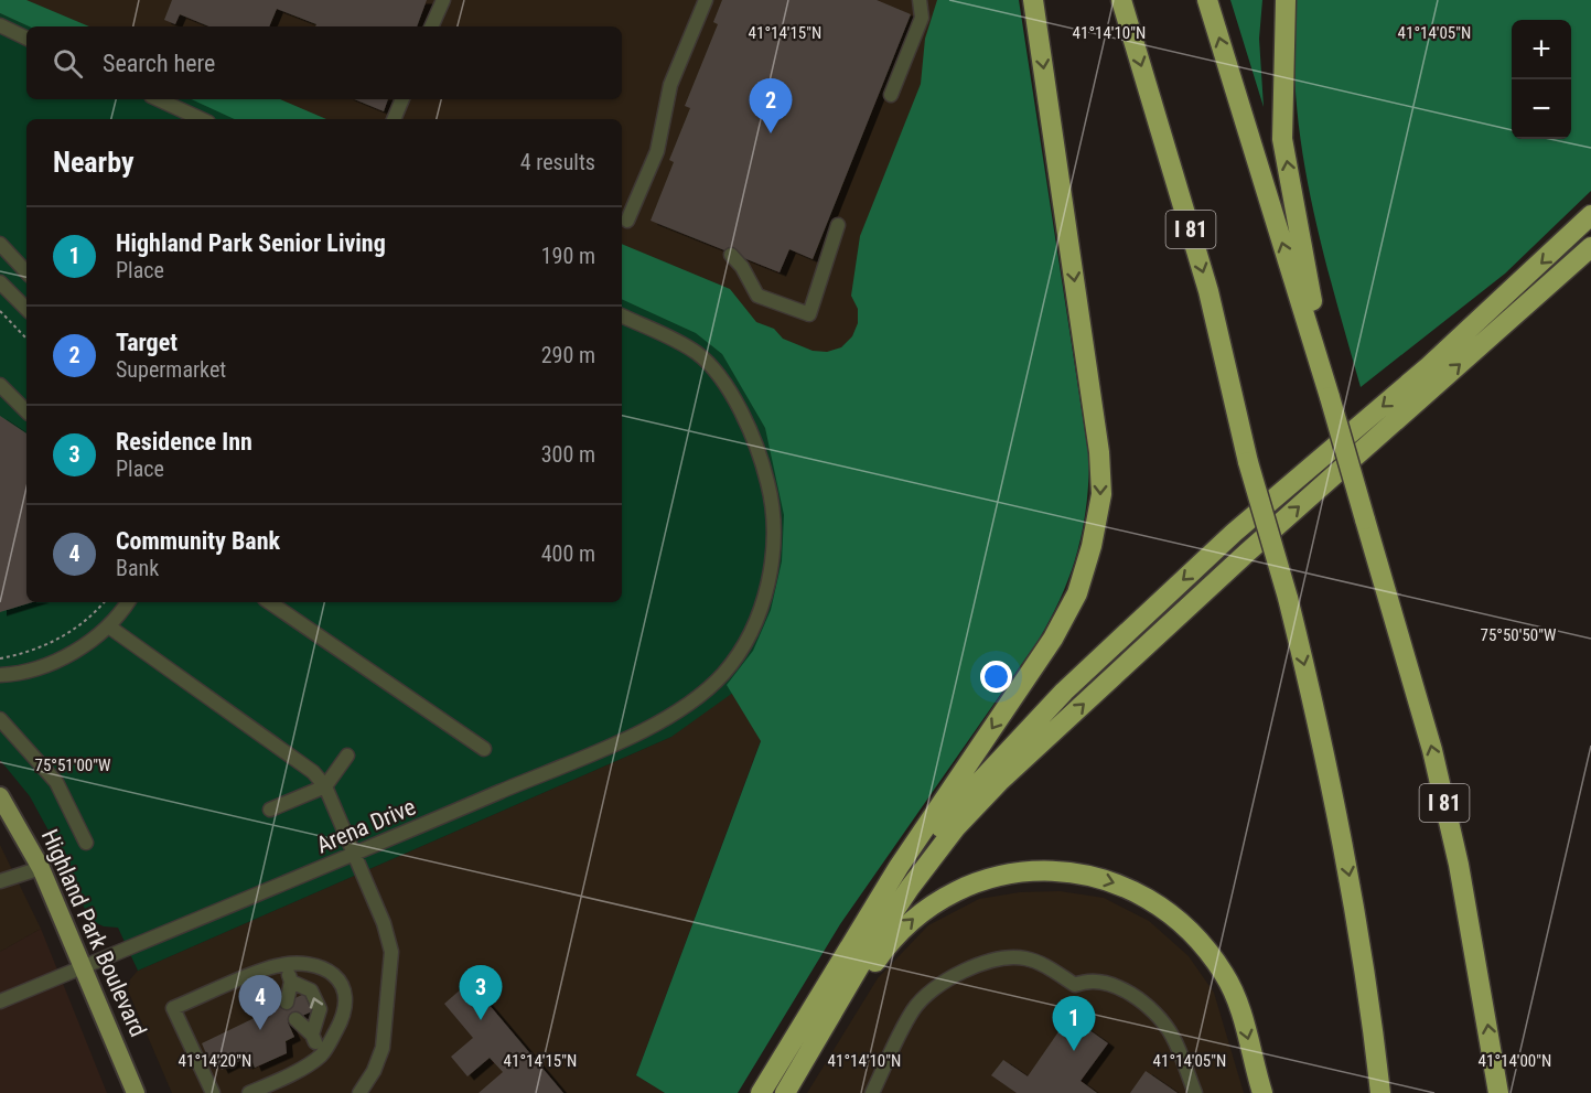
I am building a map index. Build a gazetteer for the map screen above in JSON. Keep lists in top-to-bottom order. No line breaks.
{"streets":{"highway":["I 81"],"main road":["Highland Park Boulevard"],"lane":["Arena Drive"]},"crossings":[["Arena Drive","Highland Park Boulevard"]],"page":{"map_buttons":["+","−"],"search":"Search here","pins":["2","3","4","1"],"heading":["Nearby","4 results"],"list":[{"mark":"1","name":"Highland Park Senior Living","note":"Place","value":"190 m"},{"mark":"2","name":"Target","note":"Supermarket","value":"290 m"},{"mark":"3","name":"Residence Inn","note":"Place","value":"300 m"},{"mark":"4","name":"Community Bank","note":"Bank","value":"400 m"}]},"coordinates":["41°14'15\"N","41°14'10\"N","41°14'05\"N","75°50'50\"W","75°51'00\"W","41°14'20\"N","41°14'00\"N"]}
